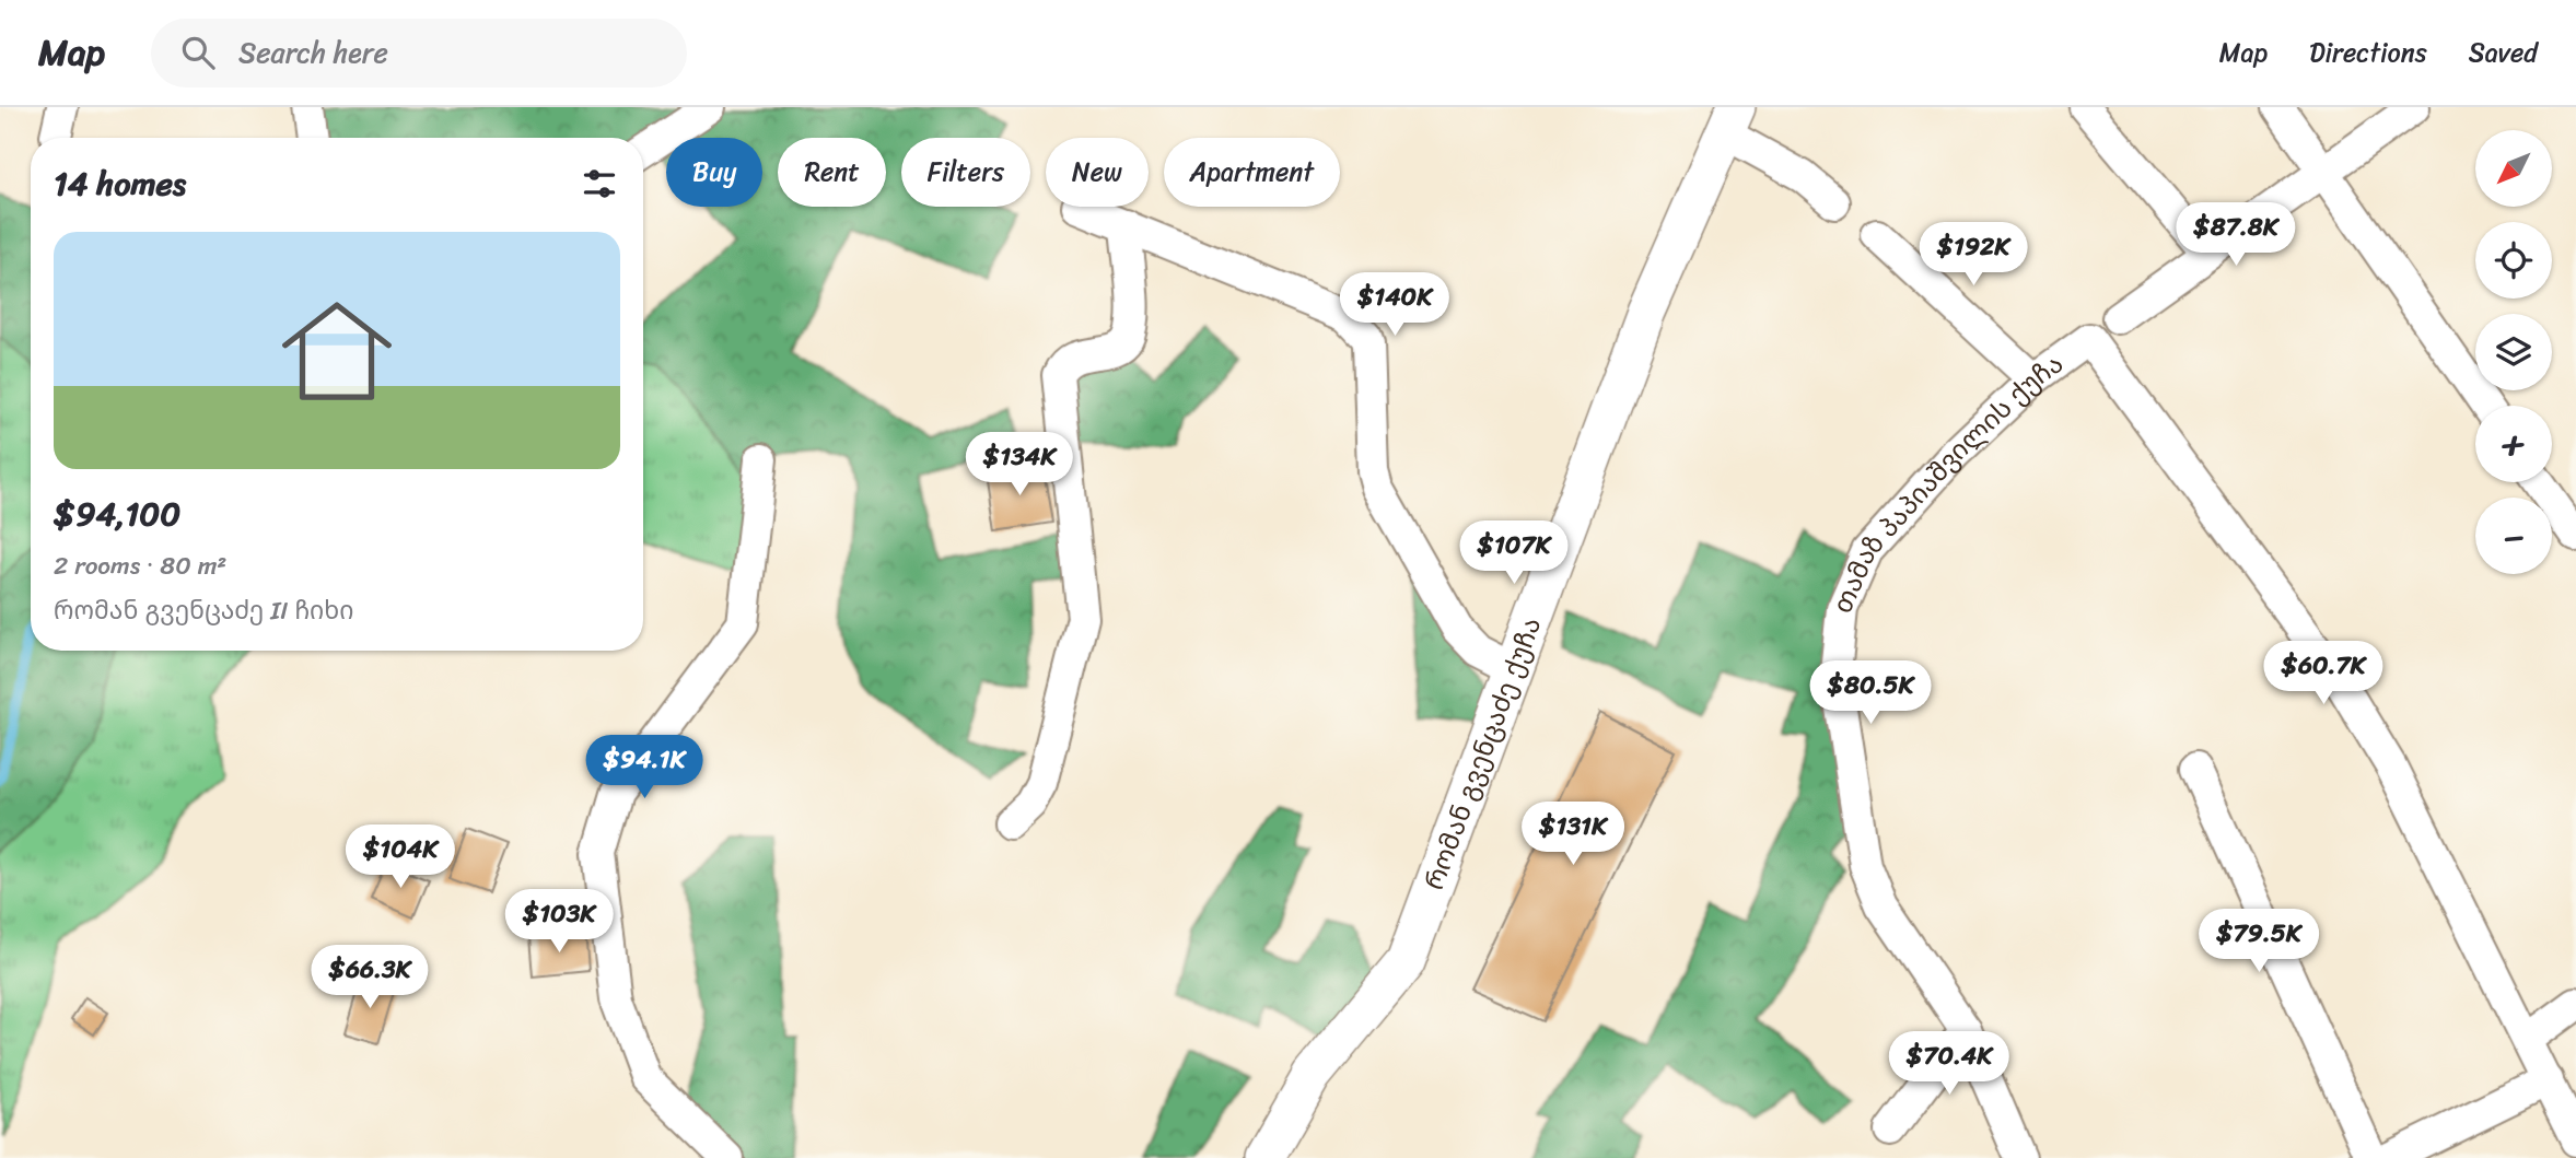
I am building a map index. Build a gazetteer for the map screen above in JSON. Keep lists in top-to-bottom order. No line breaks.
{"streets":{"street":["თამაზ პაპიაშვილის ქუჩა","რომან გვენცაძე ქუჩა"]},"north":"bottom left","page":{"header":"Map","search":"Search here","nav":["Map","Directions","Saved"],"map_buttons":["+","−"],"chip":["Buy","Rent","Filters","New","Apartment"],"heading":"14 homes","price":["$87.8K","$192K","$140K","$134K","$107K","$60.7K","$80.5K","$94.1K","$131K","$104K","$103K","$79.5K","$66.3K","$70.4K"],"list":[{"name":"$94,100","note":"2 rooms · 80 m² · რომან გვენცაძე II ჩიხი"}]}}
